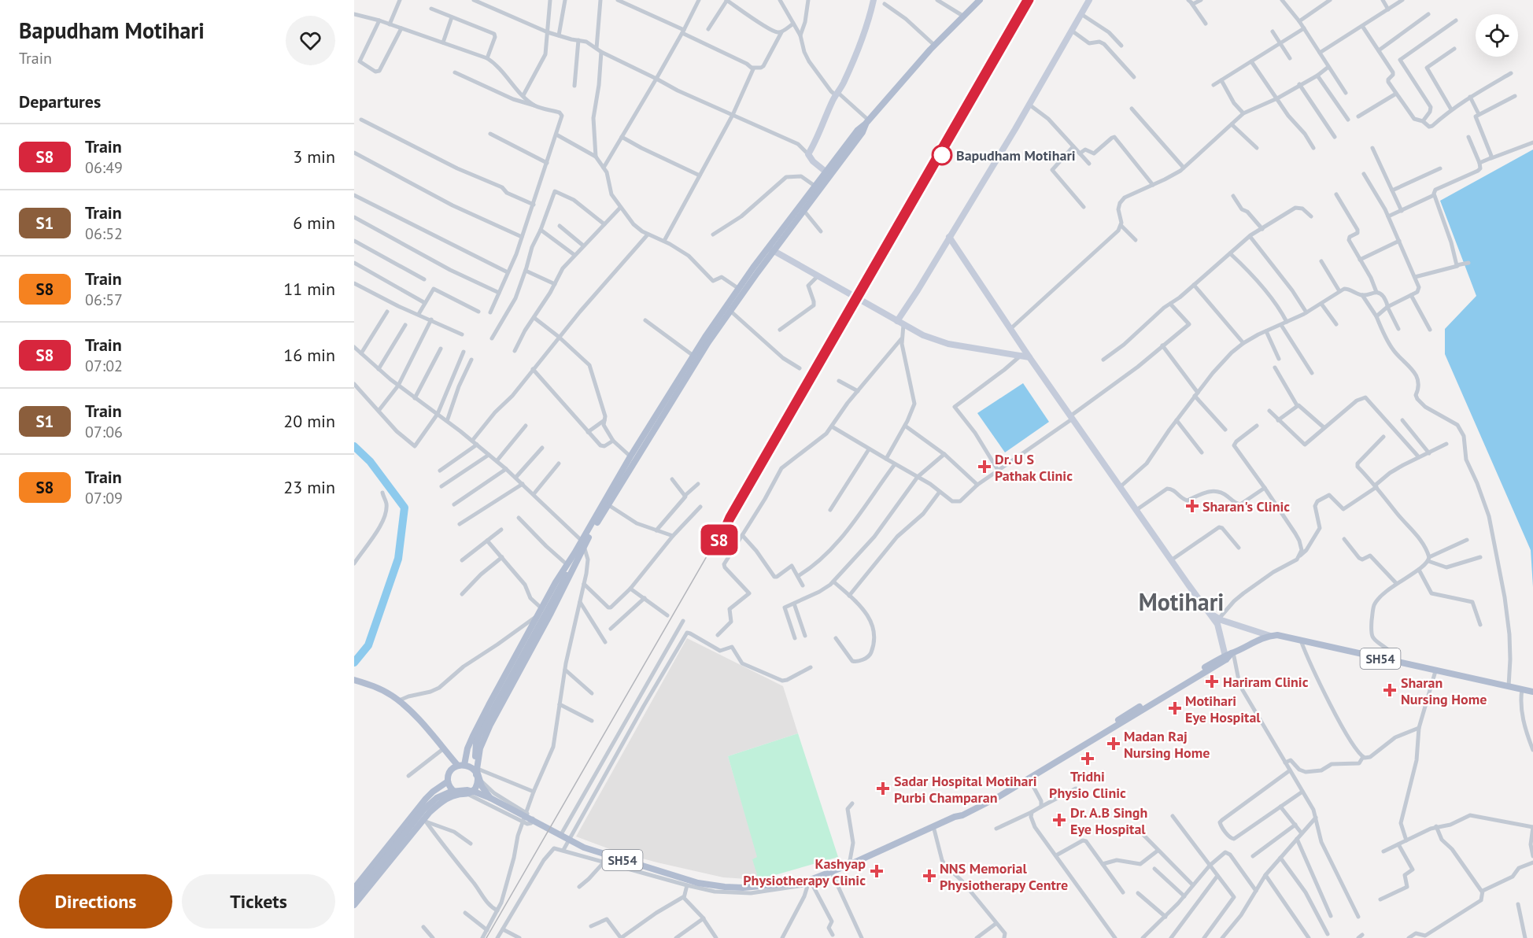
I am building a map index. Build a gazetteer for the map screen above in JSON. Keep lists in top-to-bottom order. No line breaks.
{"streets":{"main road":["SH54"]},"districts":["Motihari"],"places":{"other":["Bapudham Motihari"],"health":["Dr. U S Pathak Clinic","Sharan's Clinic","Hariram Clinic","Sharan Nursing Home","Motihari Eye Hospital","Madan Raj Nursing Home","Tridhi Physio Clinic","Sadar Hospital Motihari Purbi Champaran","Dr. A.B Singh Eye Hospital","Kashyap Physiotherapy Clinic","NNS Memorial Physiotherapy Centre"]},"page":{"heading":[["Bapudham Motihari","Train"],"Departures"],"on_map":"S8","list":[{"mark":"S8","name":"Train","note":"06:49","value":"3 min"},{"mark":"S1","name":"Train","note":"06:52","value":"6 min"},{"mark":"S8","name":"Train","note":"06:57","value":"11 min"},{"mark":"S8","name":"Train","note":"07:02","value":"16 min"},{"mark":"S1","name":"Train","note":"07:06","value":"20 min"},{"mark":"S8","name":"Train","note":"07:09","value":"23 min"}],"buttons":["Directions","Tickets"]}}
